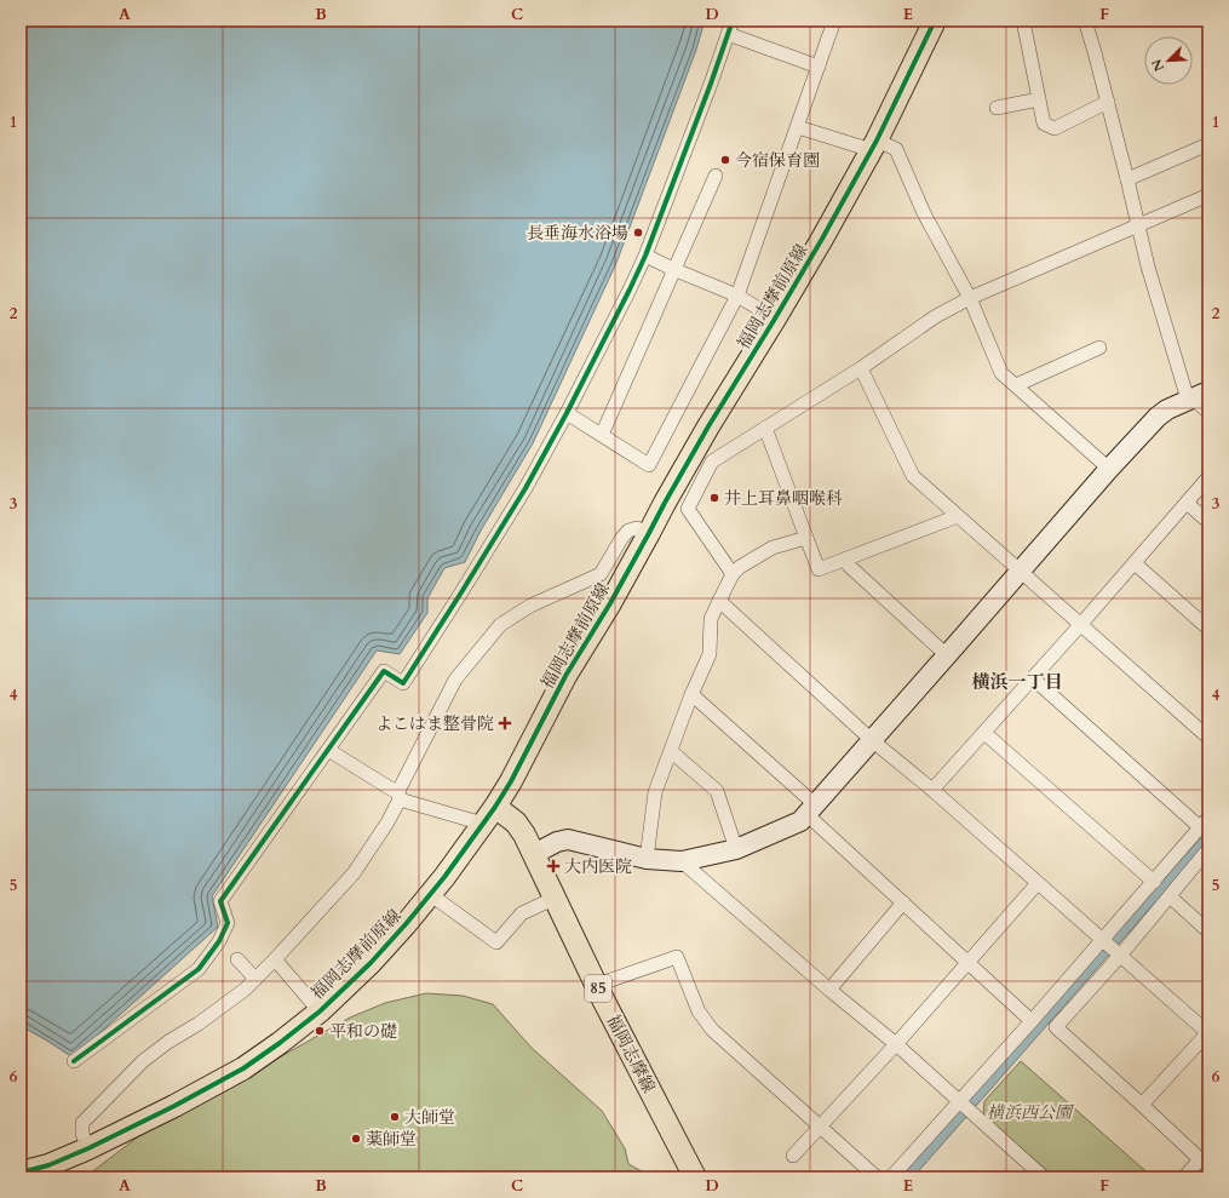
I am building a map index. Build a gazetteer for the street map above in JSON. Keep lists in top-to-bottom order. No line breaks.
{"streets":{"main road":["福岡志摩前原線","85","福岡志摩線"]},"crossings":[["福岡志摩前原線","福岡志摩線"]],"districts":["横浜一丁目"],"parks":["横浜西公園"],"places":{"other":["今宿保育園","長垂海水浴場","井上耳鼻咽喉科","平和の礎","大師堂","薬師堂"],"health":["よこはま整骨院","大内医院"]},"north":"bottom left","grid":{"columns":["A","B","C","D","E","F"],"rows":["1","2","3","4","5","6"]}}
